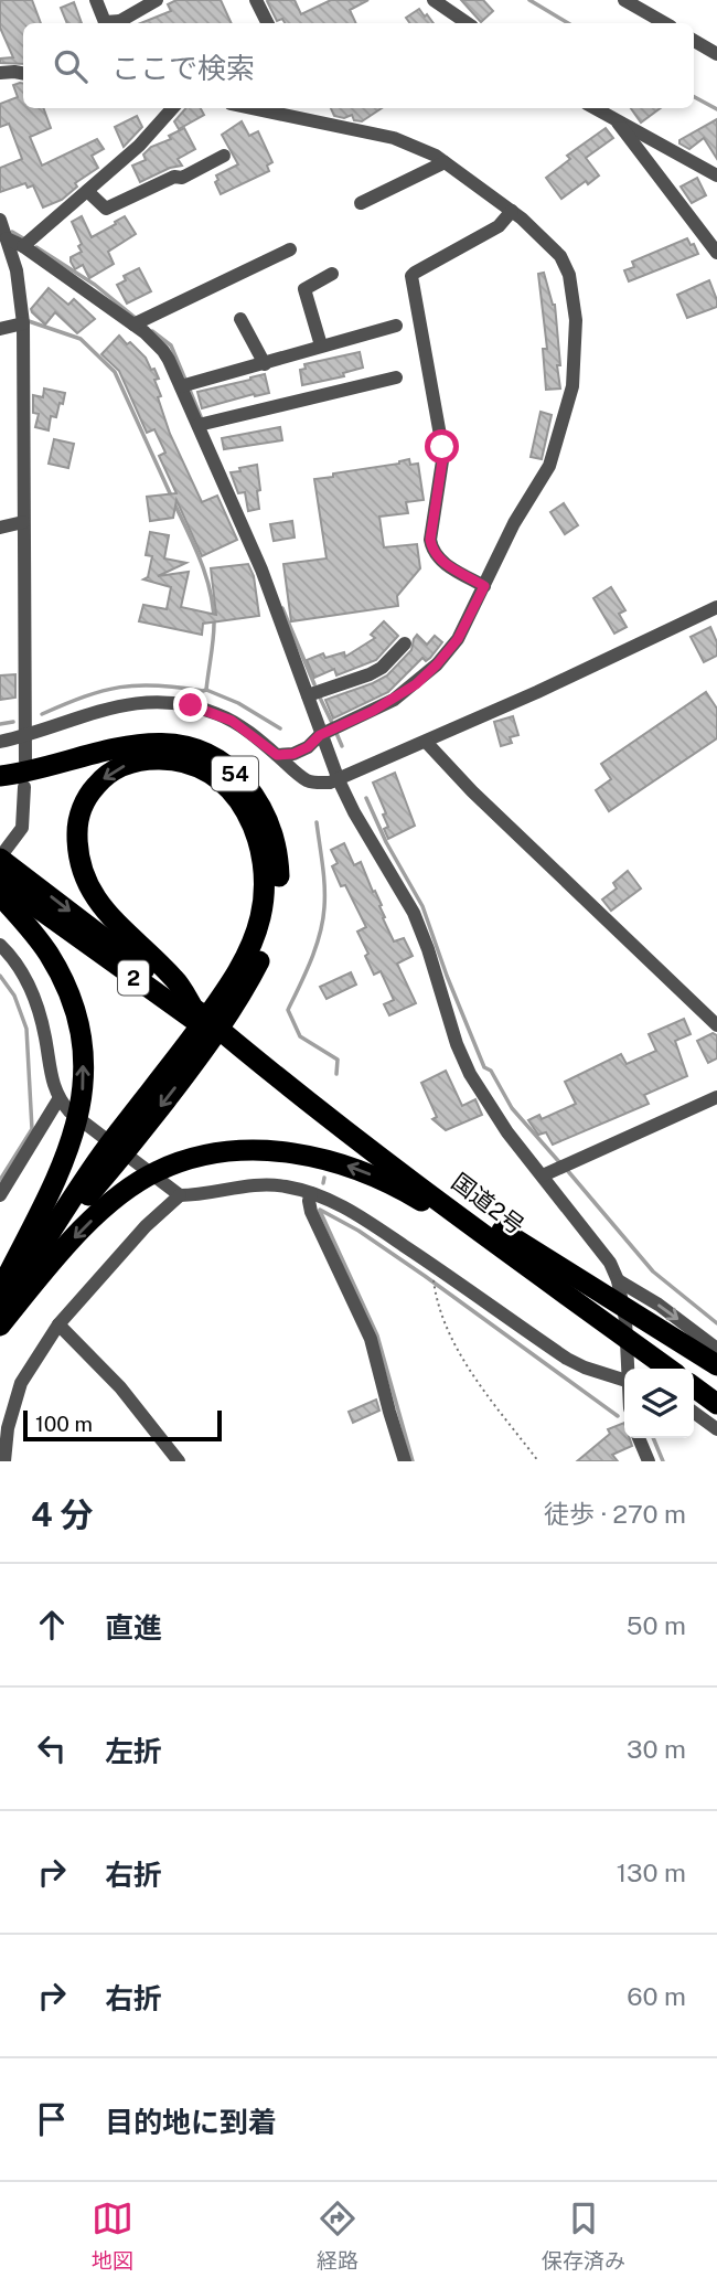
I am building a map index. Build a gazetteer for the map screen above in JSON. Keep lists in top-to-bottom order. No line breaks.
{"streets":{"highway":["54","2","国道2号"]},"scale_bar":"100 m","page":{"search":"ここで検索","scale":"100 m","heading":["4 分","徒歩 · 270 m"],"list":[["直進","50 m"],["左折","30 m"],["右折","130 m"],["右折","60 m"],"目的地に到着"],"nav":["地図","経路","保存済み"]}}
